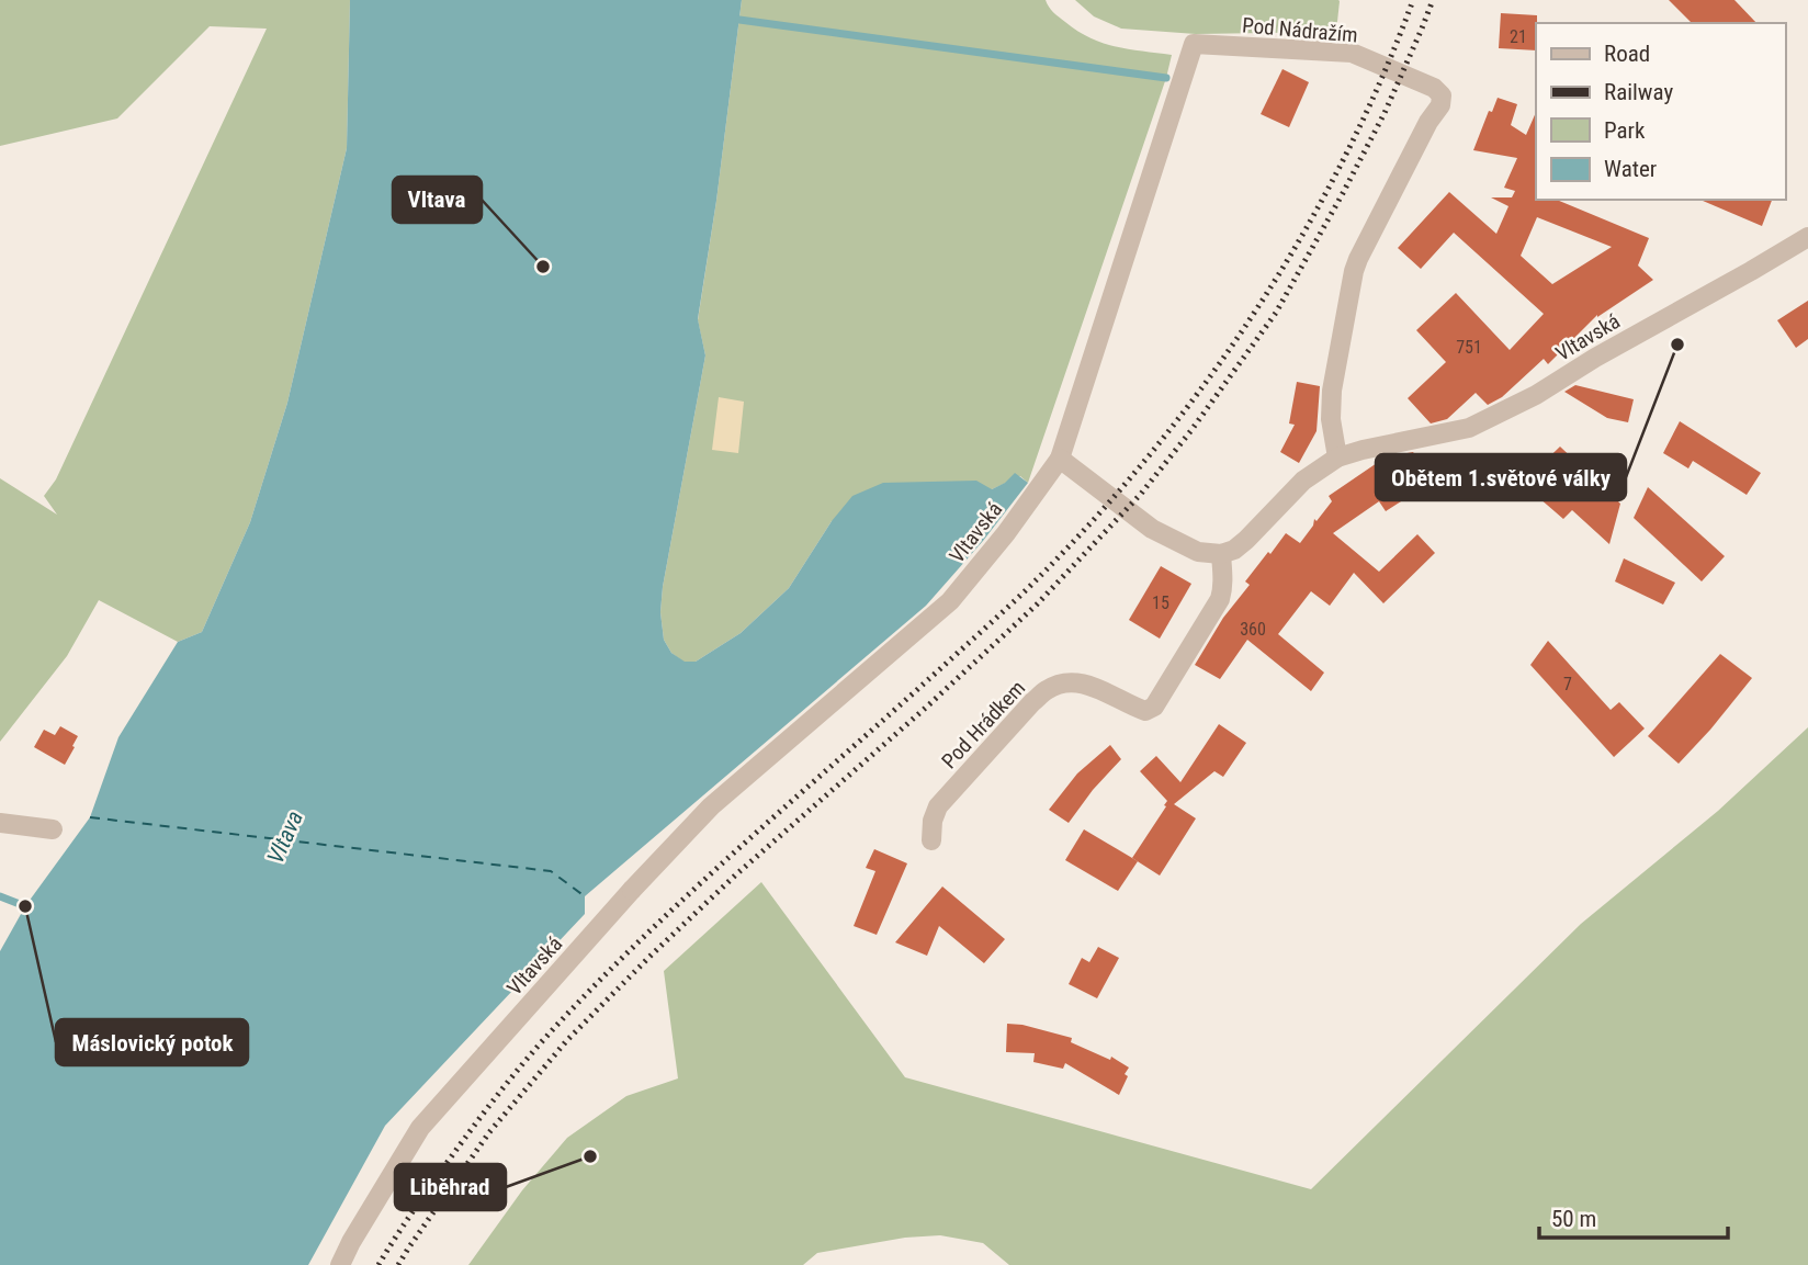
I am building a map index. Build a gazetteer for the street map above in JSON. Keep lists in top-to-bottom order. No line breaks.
{"streets":{"street":["Pod Nádražím","Vltavská","Pod Hrádkem"]},"crossings":[["Pod Nádražím","Vltavská"],["Vltavská","Pod Hrádkem"]],"water":["Vltava"],"places":["Vltava","Obětem 1.světové války","Máslovický potok","Liběhrad"],"house_numbers":["21","751","15","360","7"],"legend":["Road","Railway","Park","Water"],"scale_bar":"50 m"}
